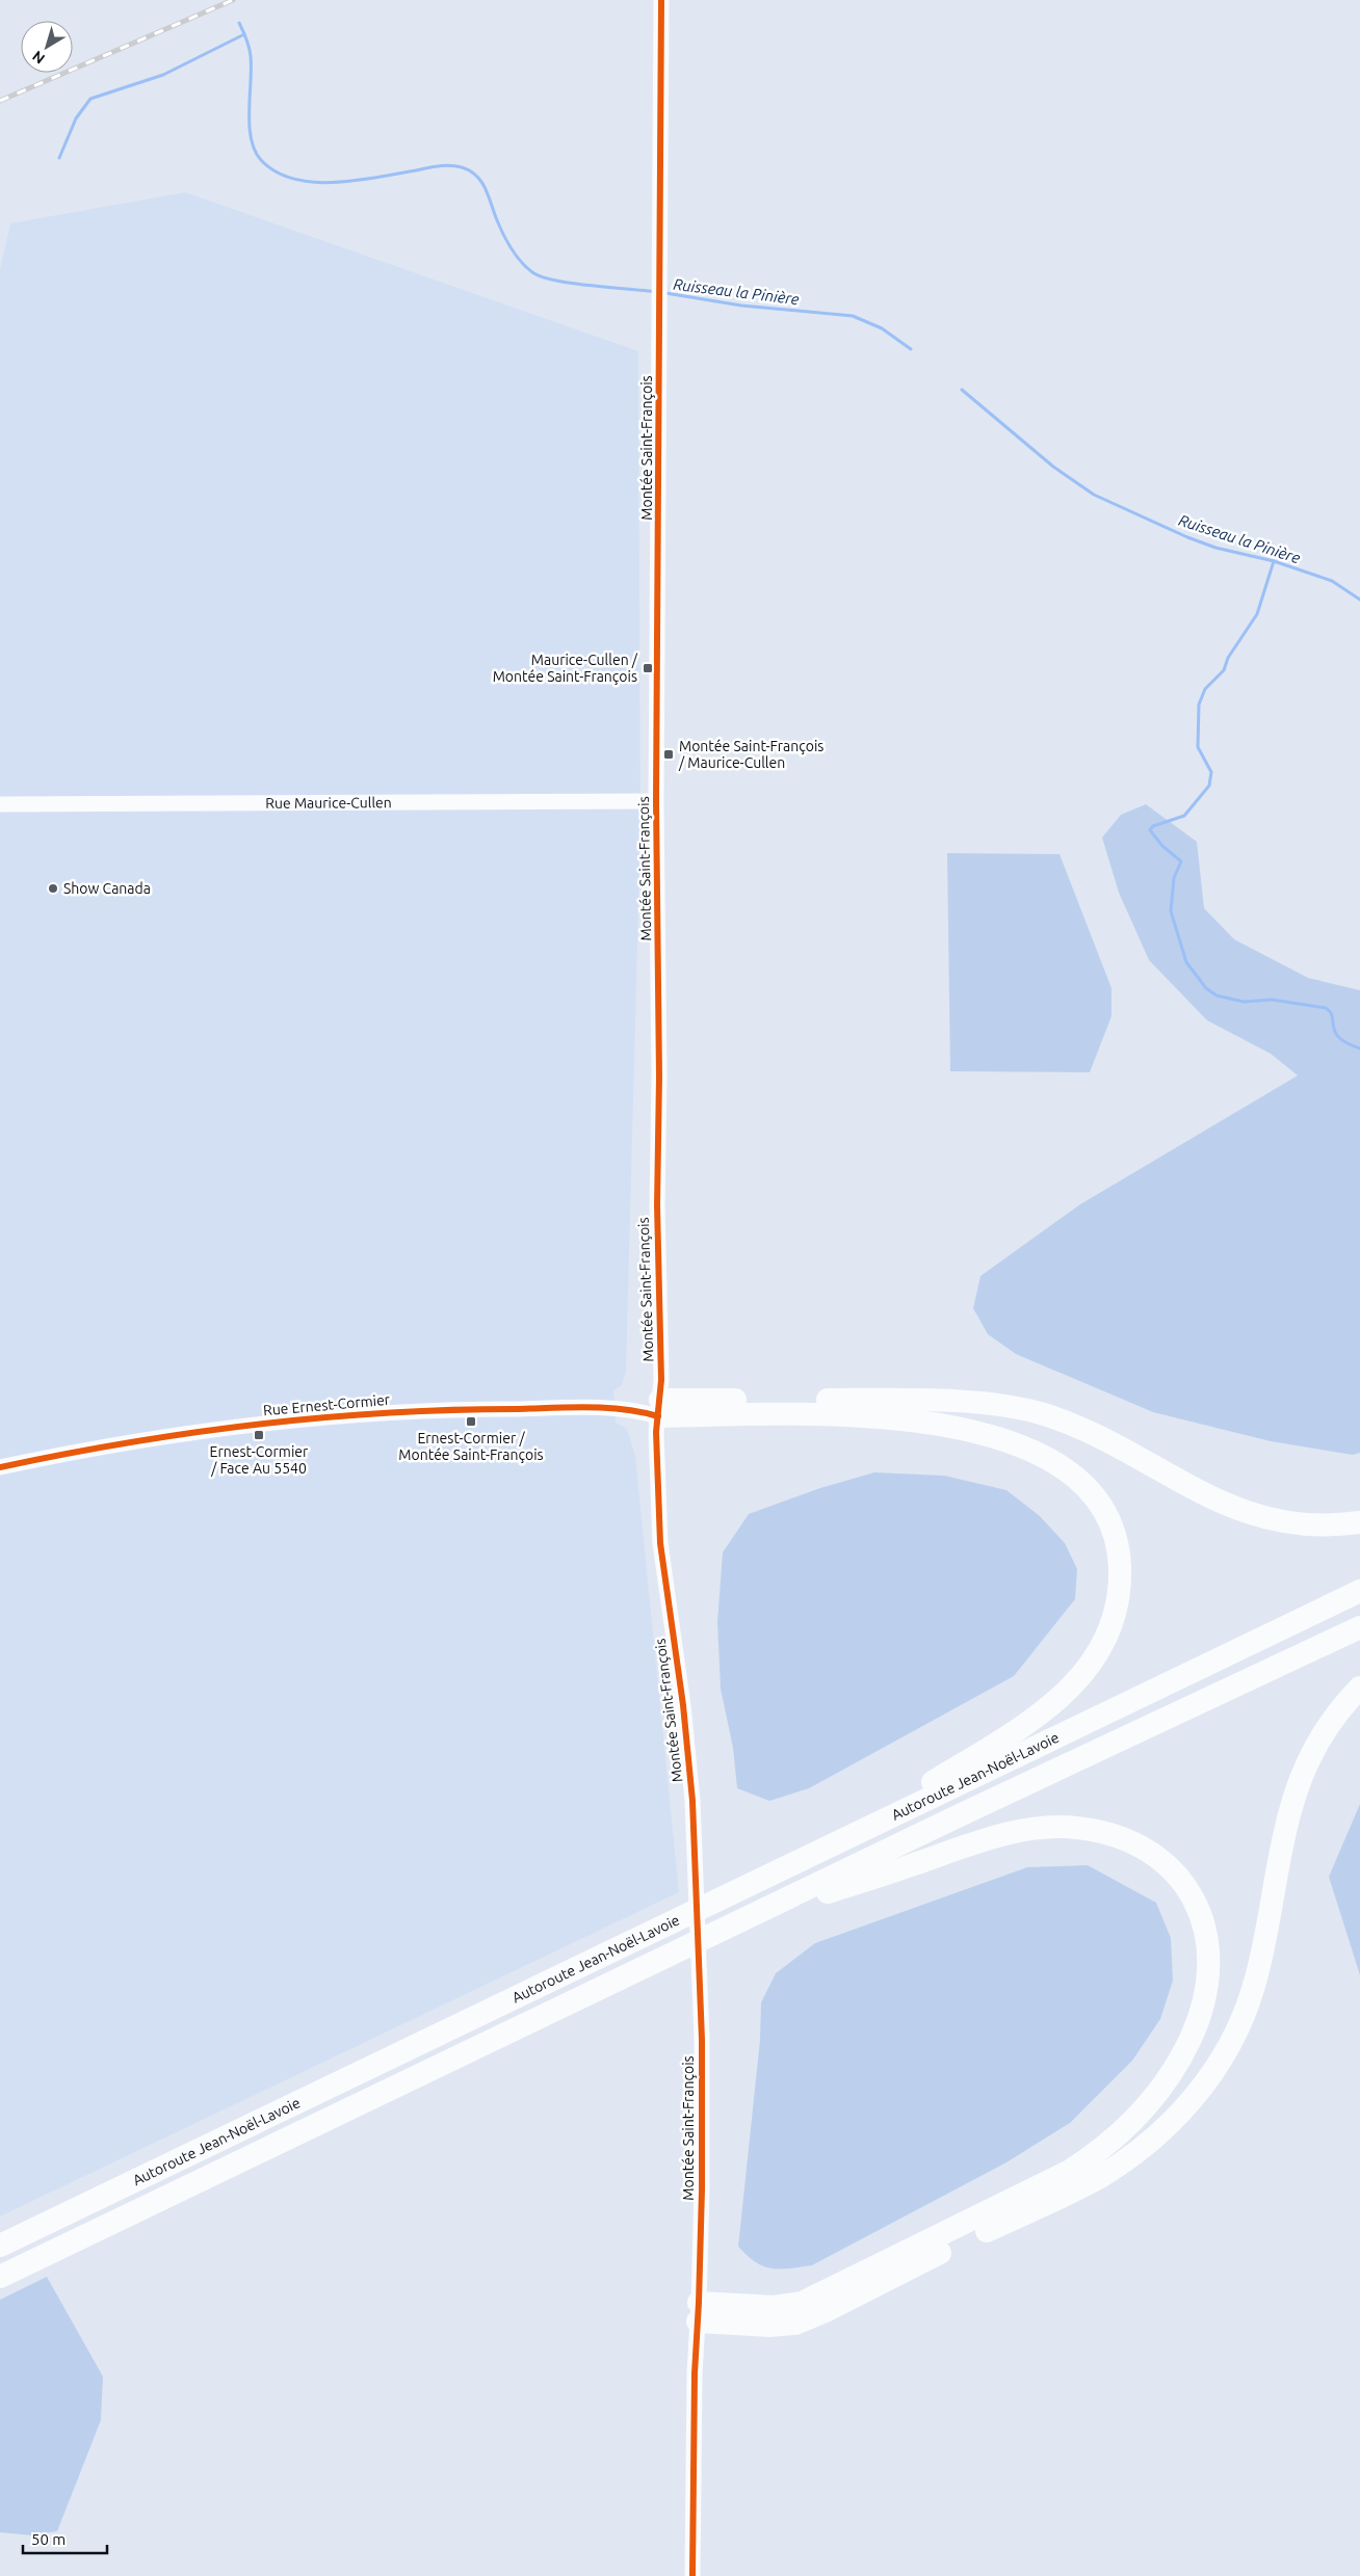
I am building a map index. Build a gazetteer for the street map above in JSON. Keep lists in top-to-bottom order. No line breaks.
{"streets":{"highway":["Autoroute Jean-Noël-Lavoie"],"street":["Montée Saint-François","Rue Maurice-Cullen","Rue Ernest-Cormier"]},"crossings":[["Montée Saint-François","Rue Maurice-Cullen"],["Montée Saint-François","Rue Ernest-Cormier"]],"water":["Ruisseau la Pinière"],"places":{"transit":["Maurice-Cullen / Montée Saint-François","Montée Saint-François / Maurice-Cullen","Ernest-Cormier / Montée Saint-François","Ernest-Cormier / Face Au 5540"],"other":["Show Canada"]},"scale_bar":"50 m","north":"bottom left"}
